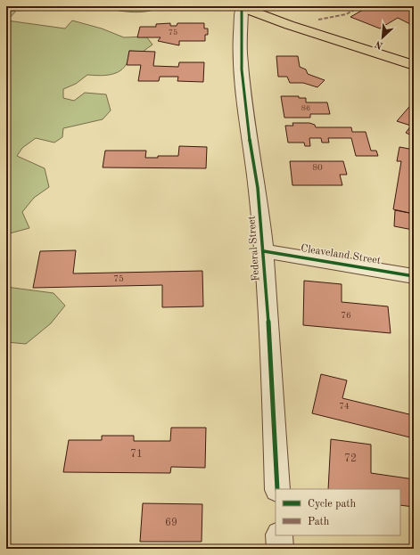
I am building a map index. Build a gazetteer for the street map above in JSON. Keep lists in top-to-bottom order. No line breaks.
{"streets":{"street":["Federal Street","Cleaveland Street"]},"crossings":[["Federal Street","Cleaveland Street"]],"house_numbers":["75","86","80","75","76","74","71","72","69"],"legend":["Cycle path","Path"],"north":"bottom left"}
